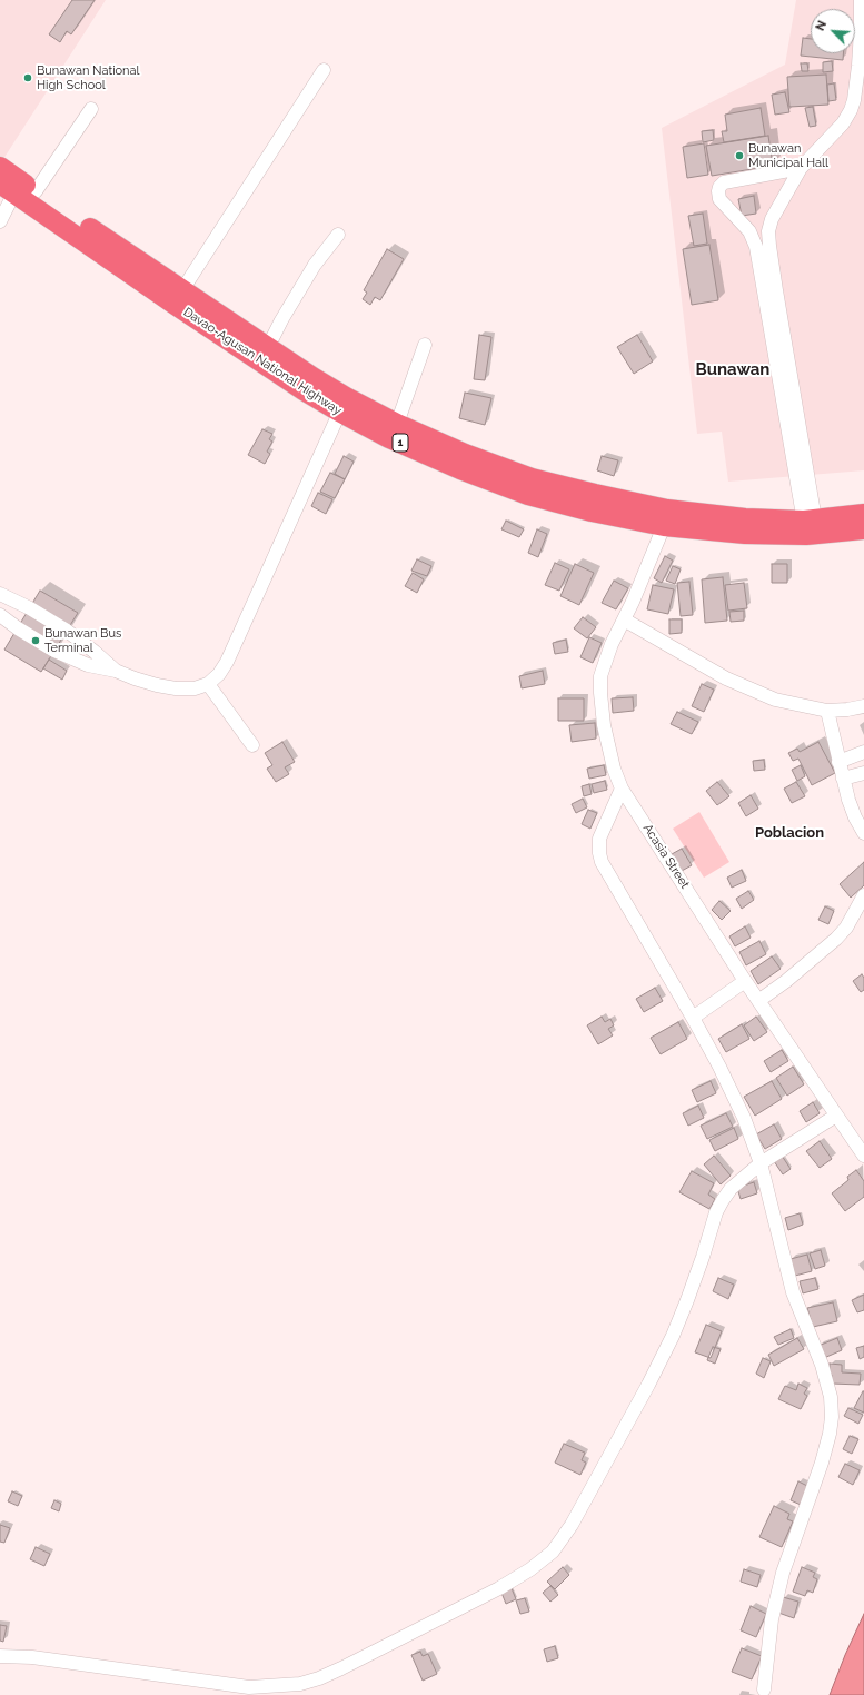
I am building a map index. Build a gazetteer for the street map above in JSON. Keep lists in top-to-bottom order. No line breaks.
{"streets":{"highway":["Davao-Agusan National Highway","1"],"street":["Acasia Street"]},"crossings":[["Davao-Agusan National Highway","Acasia Street"]],"districts":["Bunawan","Poblacion"],"places":["Bunawan National High School","Bunawan Municipal Hall","Bunawan Bus Terminal"],"north":"top left"}
